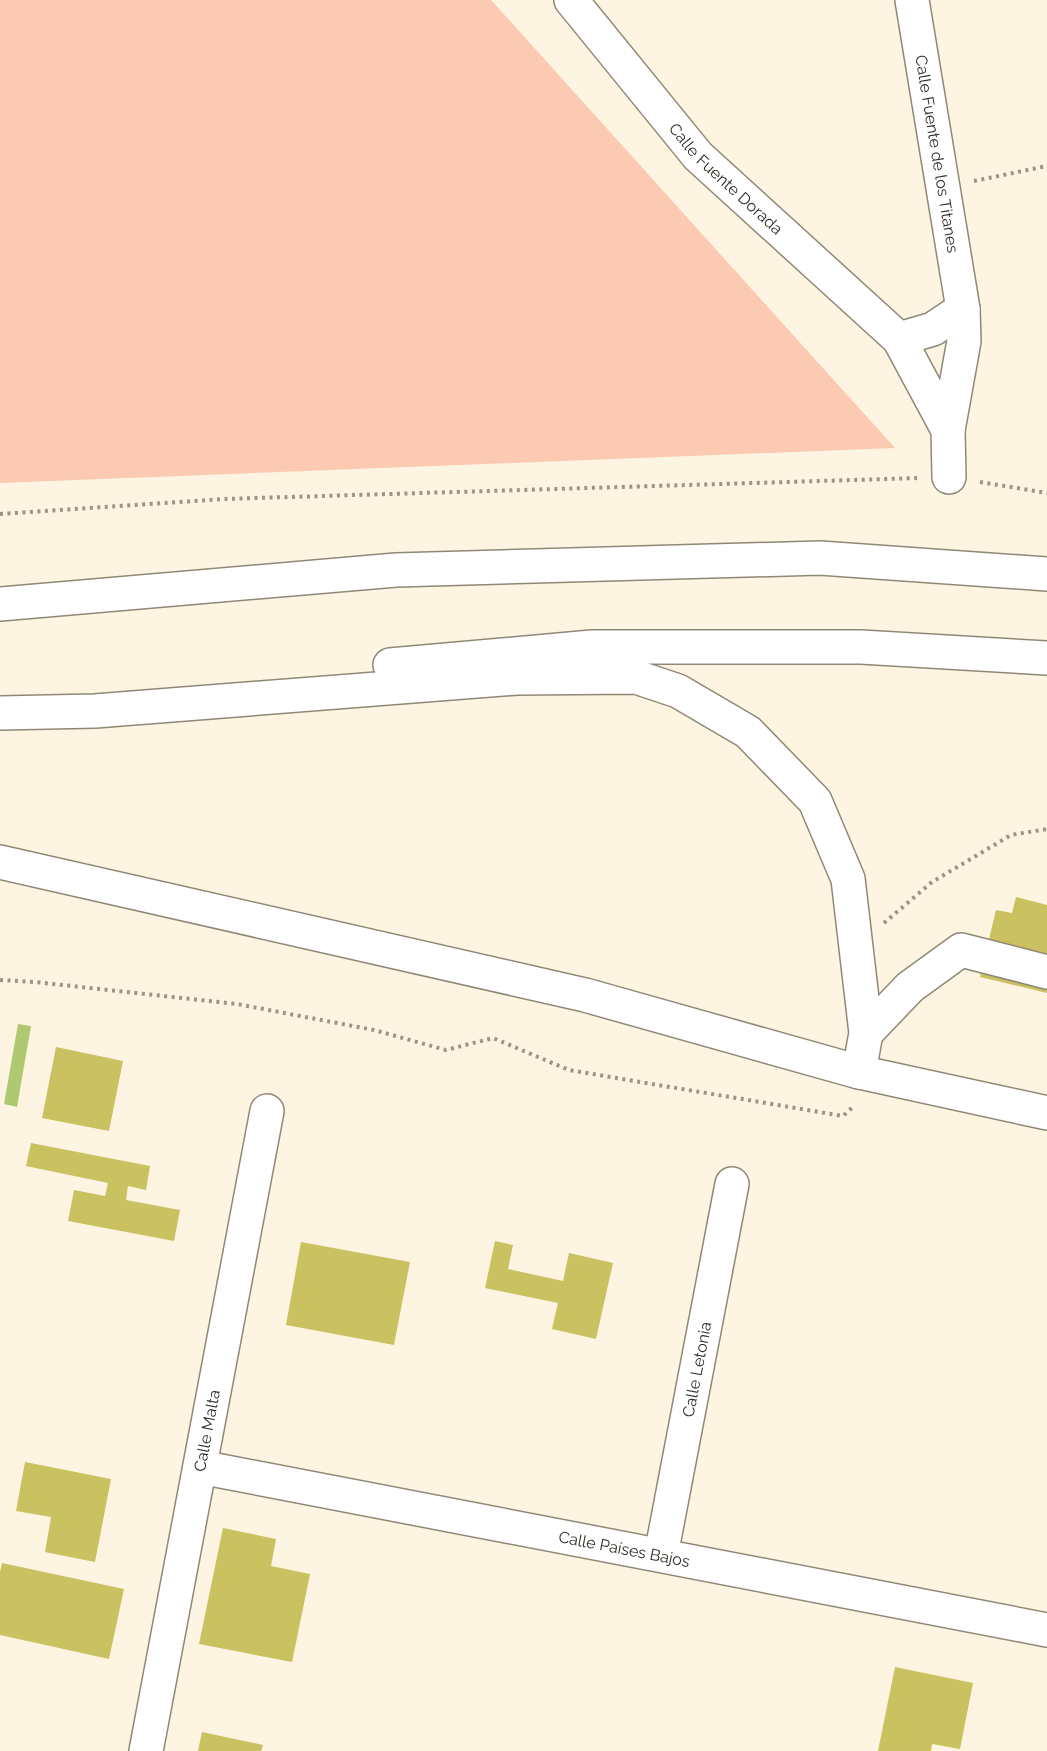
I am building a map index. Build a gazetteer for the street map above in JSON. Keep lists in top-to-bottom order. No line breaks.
{"streets":{"main road":["Calle Fuente de los Titanes","Calle Fuente Dorada","Calle Letonia","Calle Malta","Calle Países Bajos"]},"crossings":[["Calle Fuente de los Titanes","Calle Fuente Dorada"],["Calle Letonia","Calle Países Bajos"],["Calle Malta","Calle Países Bajos"]]}
